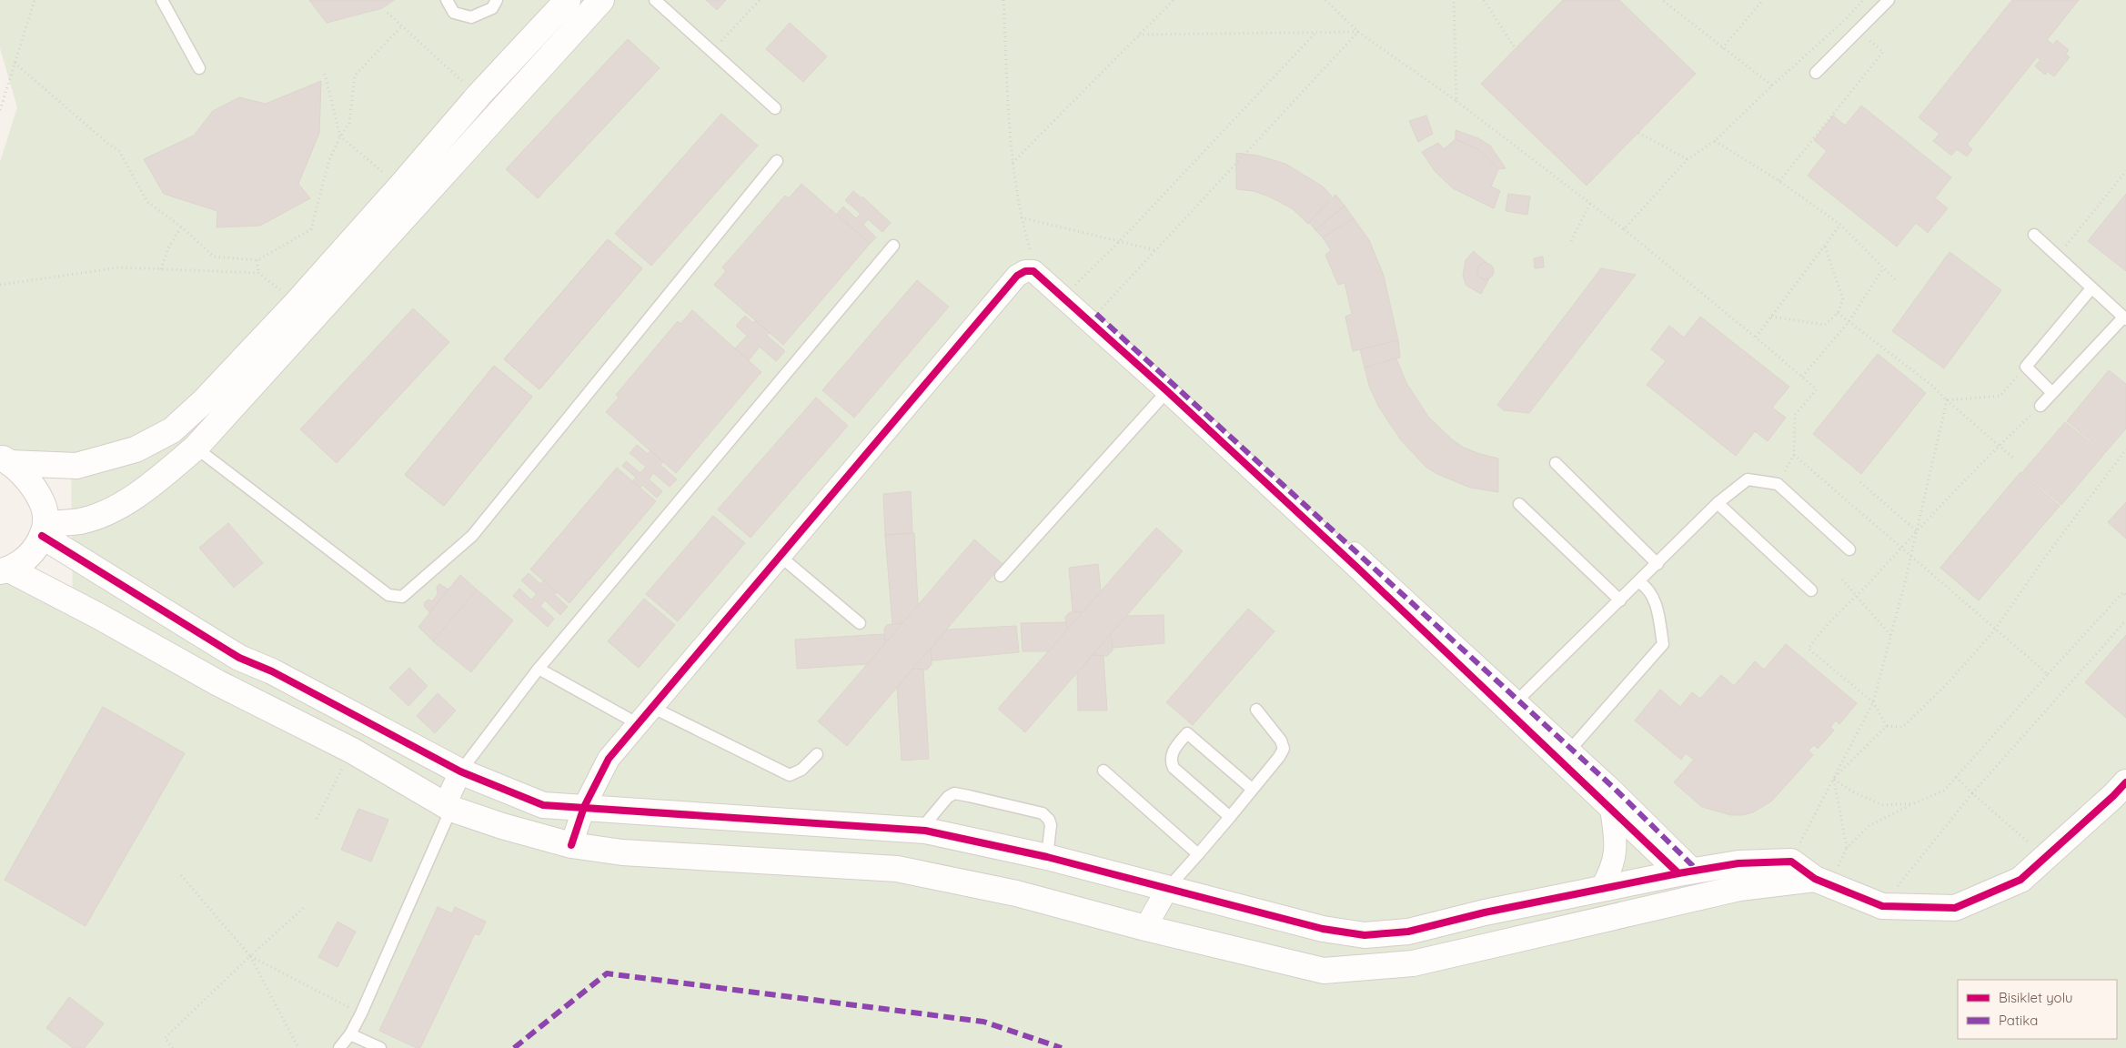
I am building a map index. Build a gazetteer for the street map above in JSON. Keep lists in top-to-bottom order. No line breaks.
{"legend":["Bisiklet yolu","Patika"]}
